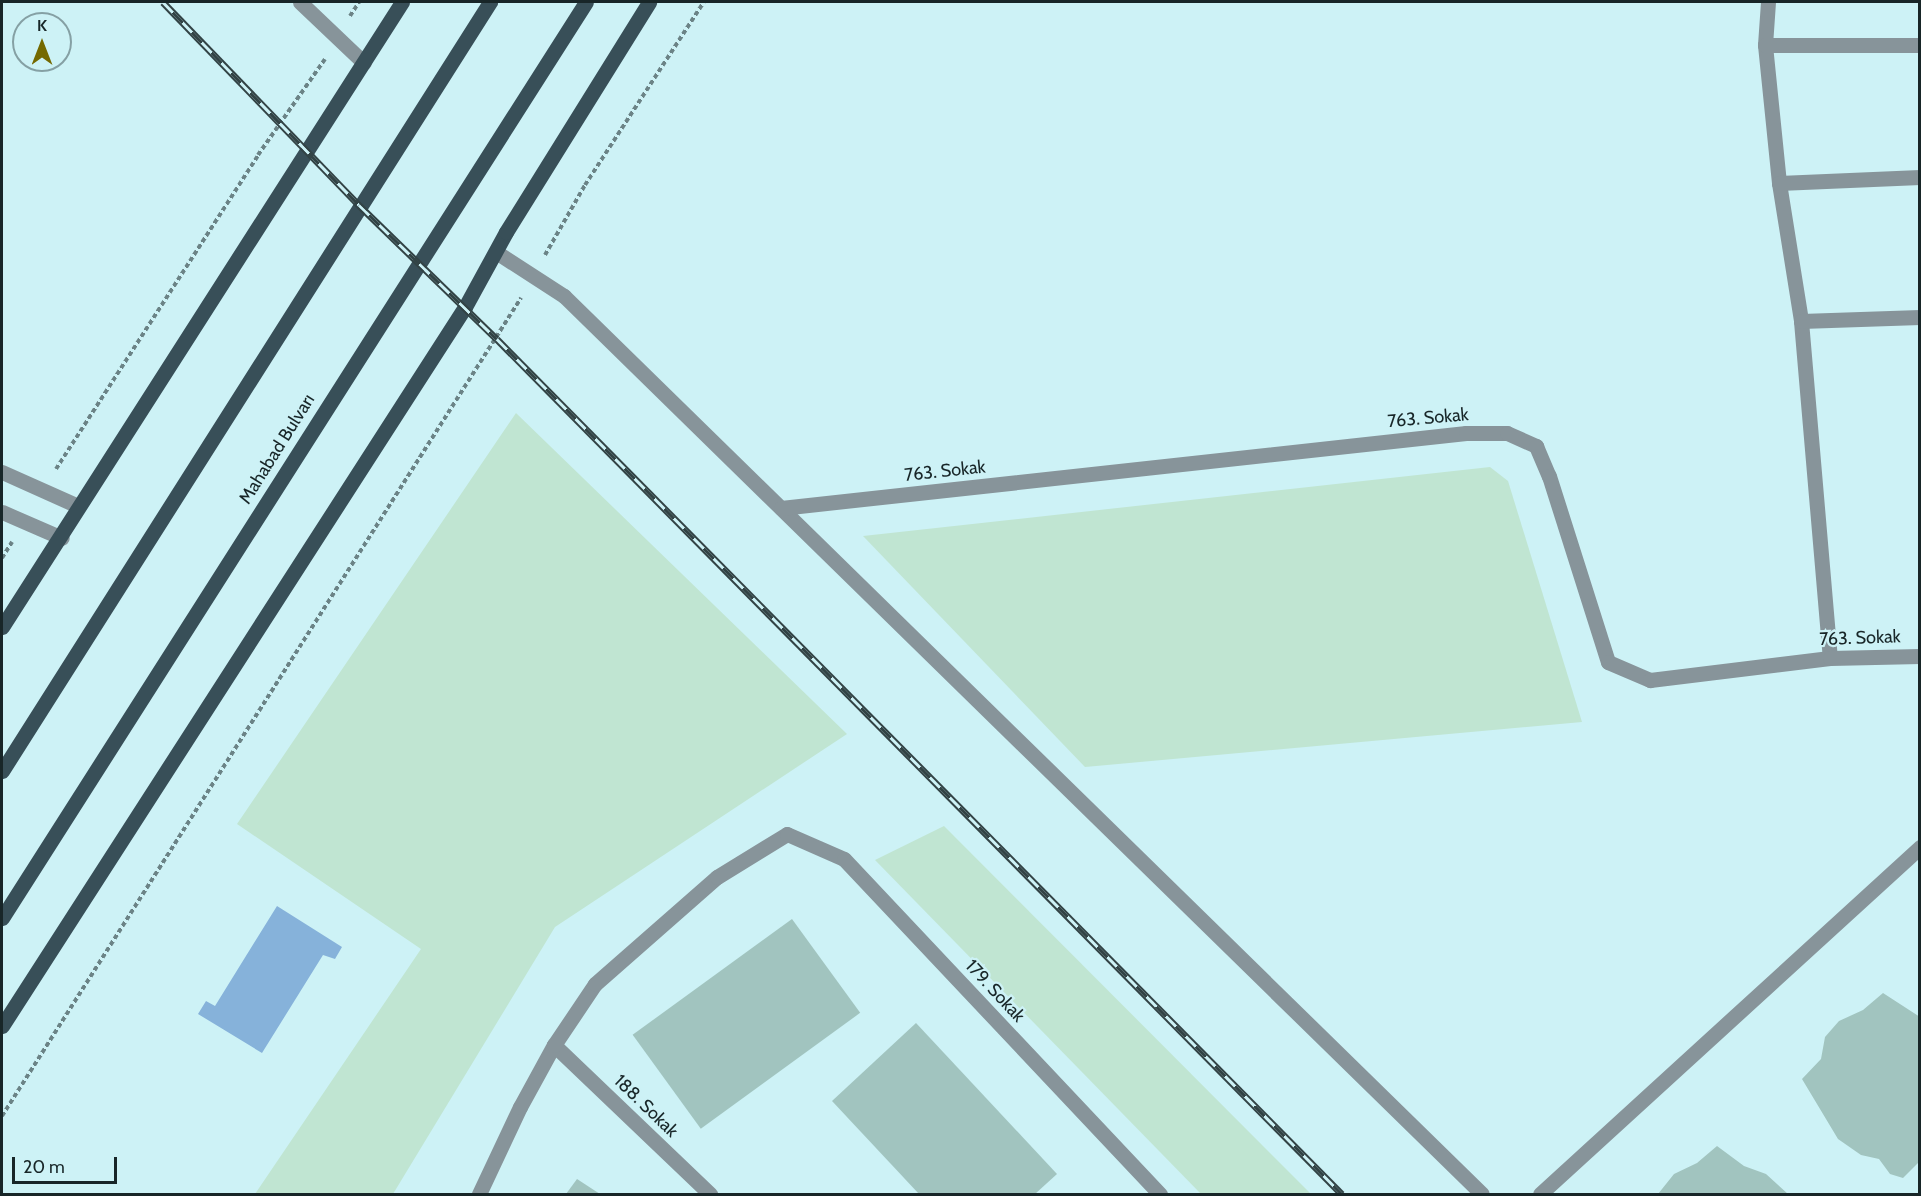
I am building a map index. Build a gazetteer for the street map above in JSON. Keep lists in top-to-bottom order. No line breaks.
{"streets":{"main road":["Mahabad Bulvarı"],"street":["763. Sokak","179. Sokak","188. Sokak"]},"crossings":[["179. Sokak","188. Sokak"]],"scale_bar":"20 m","north":"top"}
